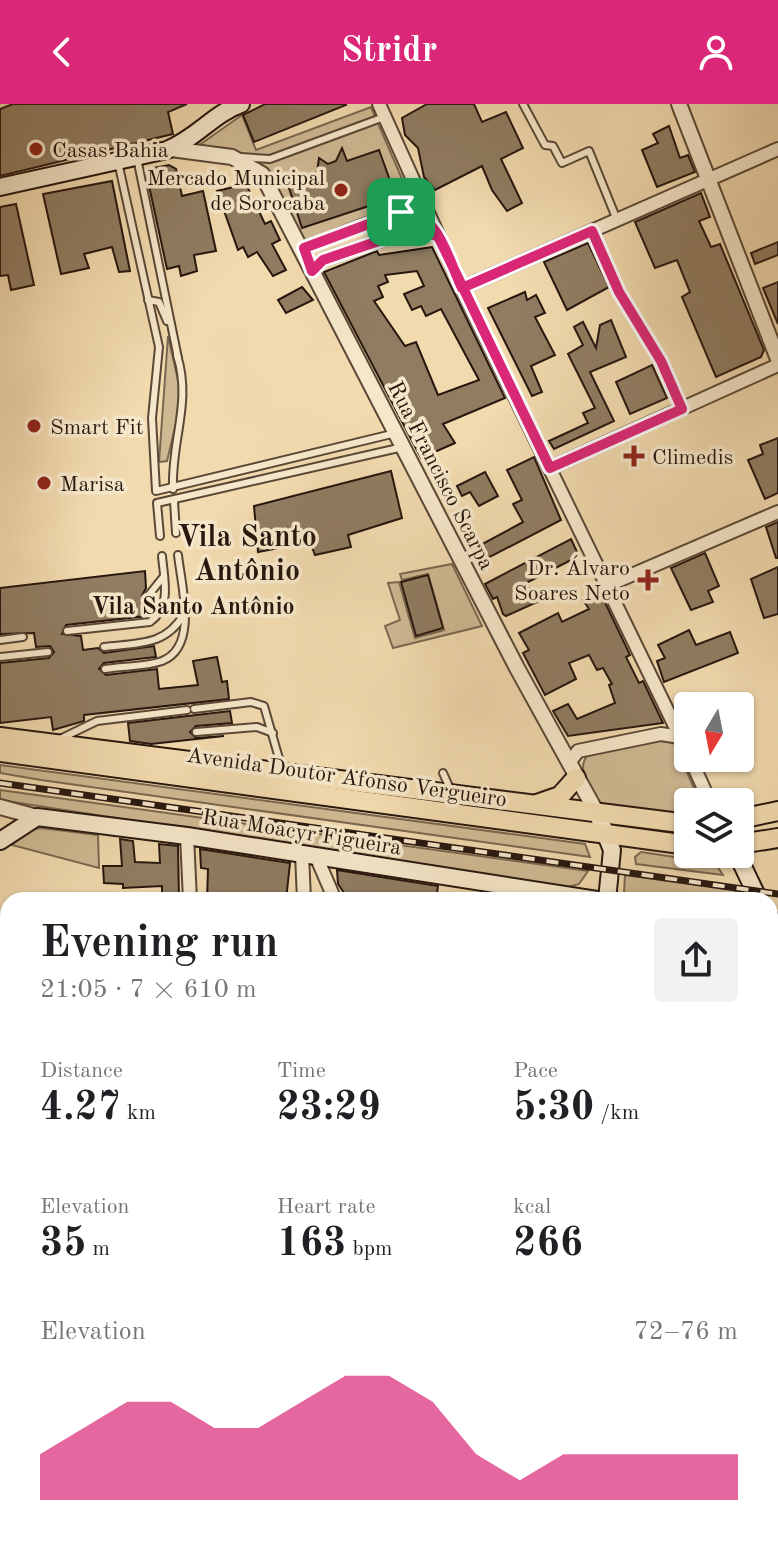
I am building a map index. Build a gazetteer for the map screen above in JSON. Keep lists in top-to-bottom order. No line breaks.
{"streets":{"main road":["Rua Francisco Scarpa","Avenida Doutor Afonso Vergueiro","Rua Moacyr Figueira"]},"crossings":[["Rua Francisco Scarpa","Avenida Doutor Afonso Vergueiro"]],"districts":["Vila Santo Antônio","Vila Santo Antônio"],"places":{"other":["Casas Bahia","Mercado Municipal de Sorocaba","Smart Fit","Marisa"],"health":["Climedis","Dr. Álvaro Soares Neto"]},"north":"bottom","page":{"header":"Stridr","heading":["Evening run","21:05 · 7 × 610 m"],"stats":[["Distance","4.27 km"],["Time","23:29"],["Pace","5:30 /km"],["Elevation","35 m"],["Heart rate","163 bpm"],["kcal","266"]],"chart":["Elevation","72–76 m"]}}
